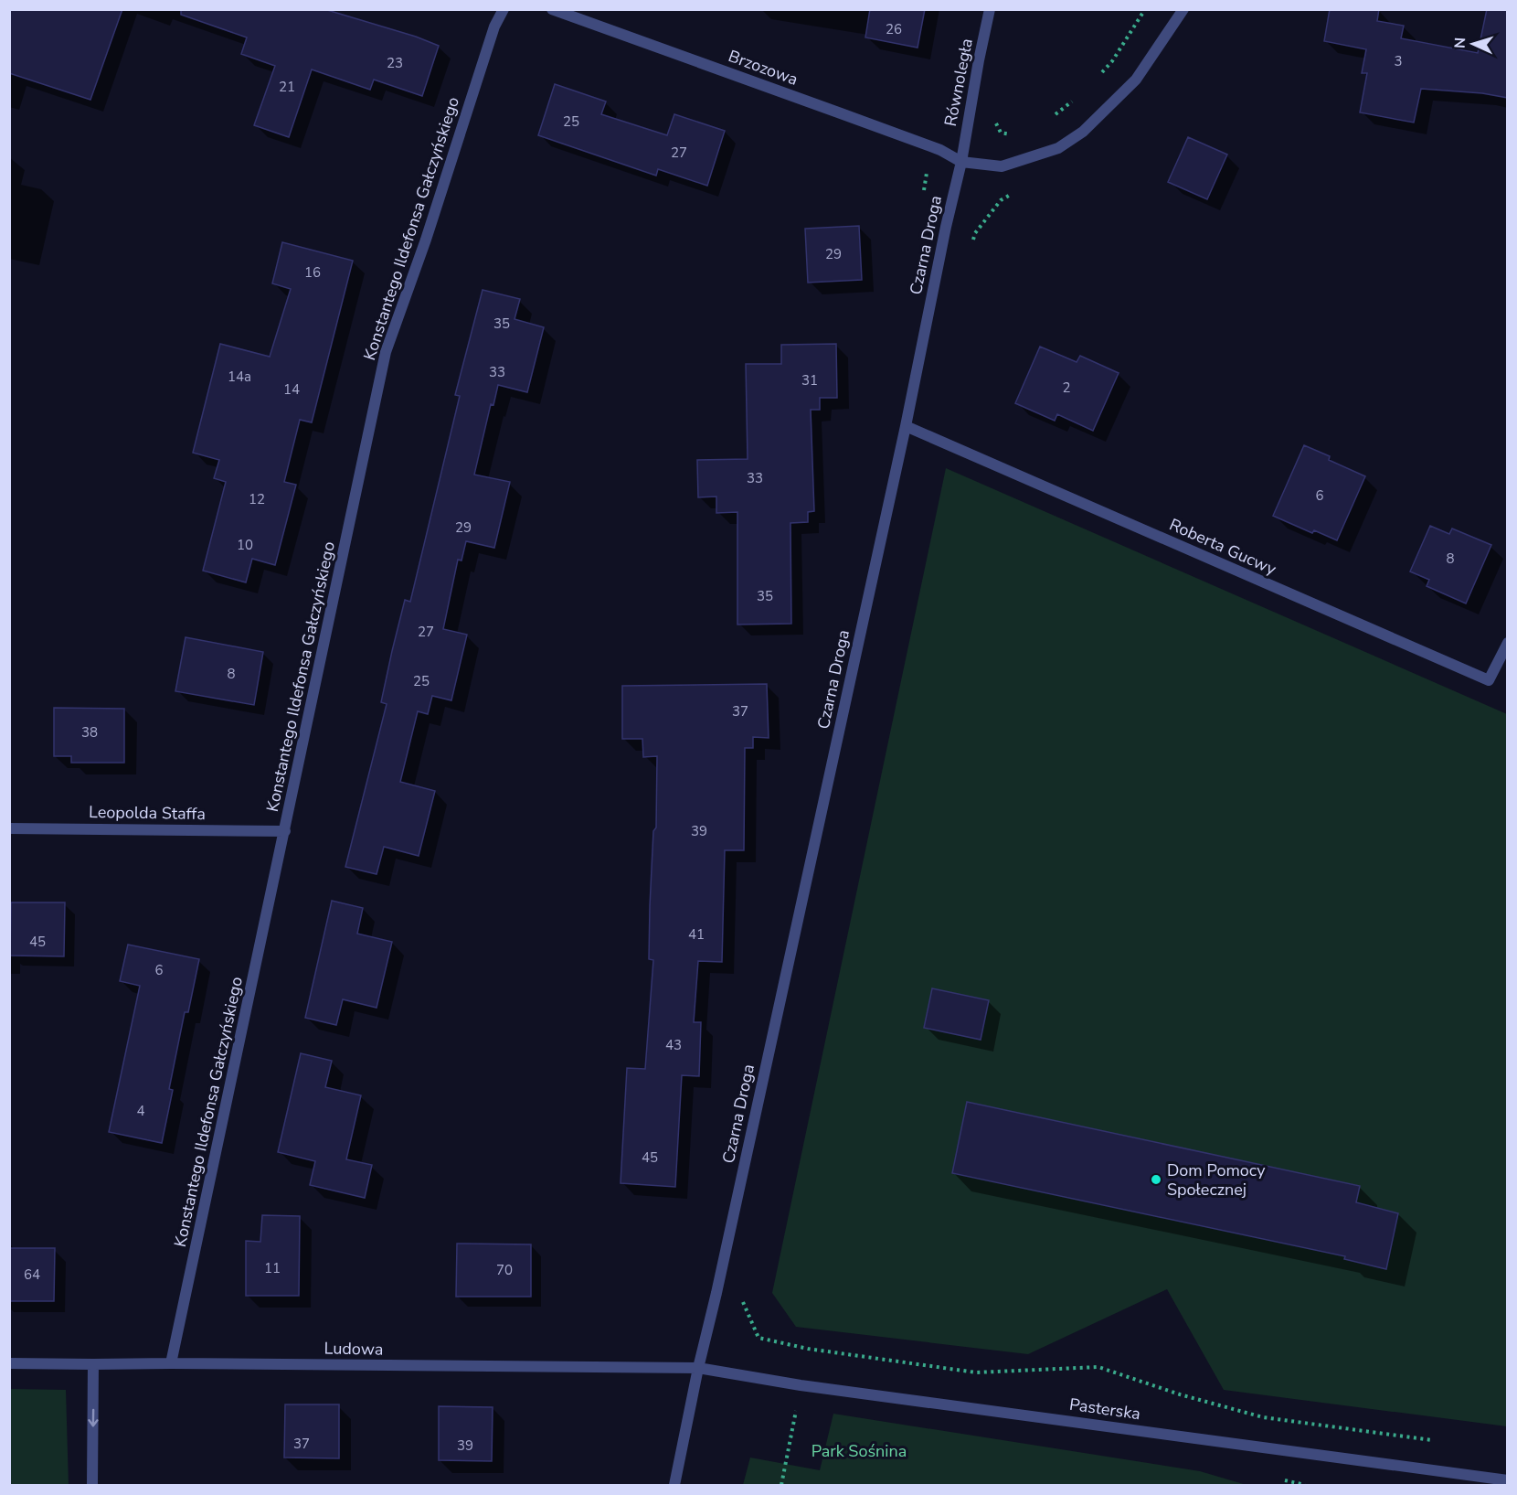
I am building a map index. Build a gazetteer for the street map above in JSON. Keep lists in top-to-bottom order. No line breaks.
{"streets":{"street":["Brzozowa","Równoległa","Konstantego Ildefonsa Gałczyńskiego","Czarna Droga","Roberta Gucwy","Leopolda Staffa","Ludowa","Pasterska"]},"crossings":[["Brzozowa","Równoległa"],["Brzozowa","Czarna Droga"],["Równoległa","Czarna Droga"],["Konstantego Ildefonsa Gałczyńskiego","Leopolda Staffa"],["Konstantego Ildefonsa Gałczyńskiego","Ludowa"],["Czarna Droga","Roberta Gucwy"],["Czarna Droga","Ludowa"],["Czarna Droga","Pasterska"],["Ludowa","Pasterska"]],"parks":["Park Sośnina"],"places":["Dom Pomocy Społecznej"],"house_numbers":["26","3","23","21","25","27","29","16","35","33","14a","31","2","14","33","6","12","29","10","8","35","27","8","25","37","38","39","41","45","6","43","4","45","11","70","64","37","39"],"north":"left"}
